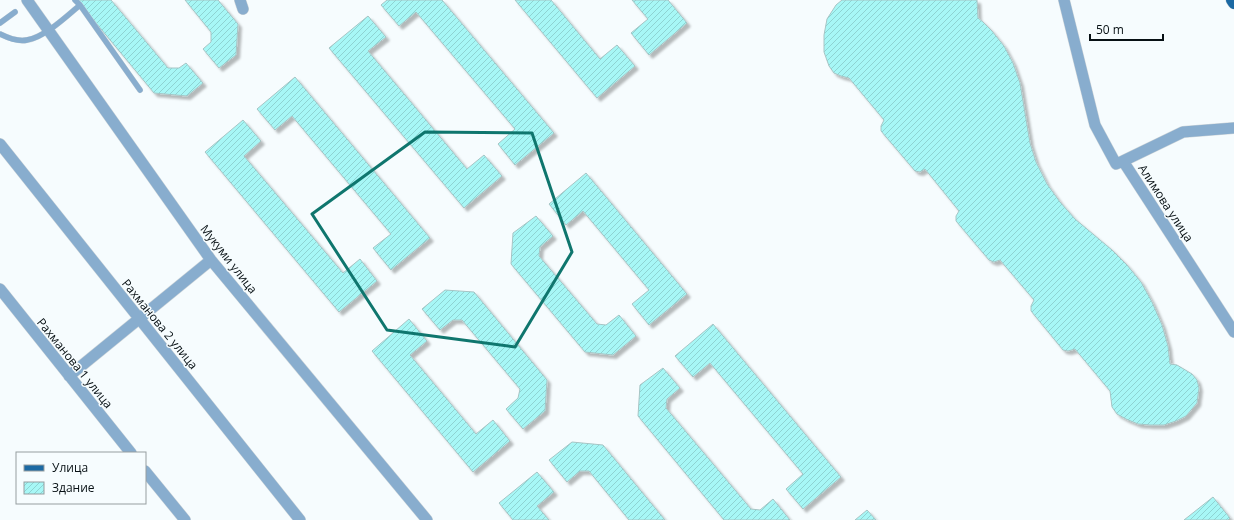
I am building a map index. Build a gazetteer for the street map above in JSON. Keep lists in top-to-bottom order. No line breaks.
{"streets":{"street":["Алимова улица","Мукуми улица","Рахманова 2 улица","Рахманова 1 улица"]},"legend":["Улица","Здание"],"scale_bar":"50 m"}
